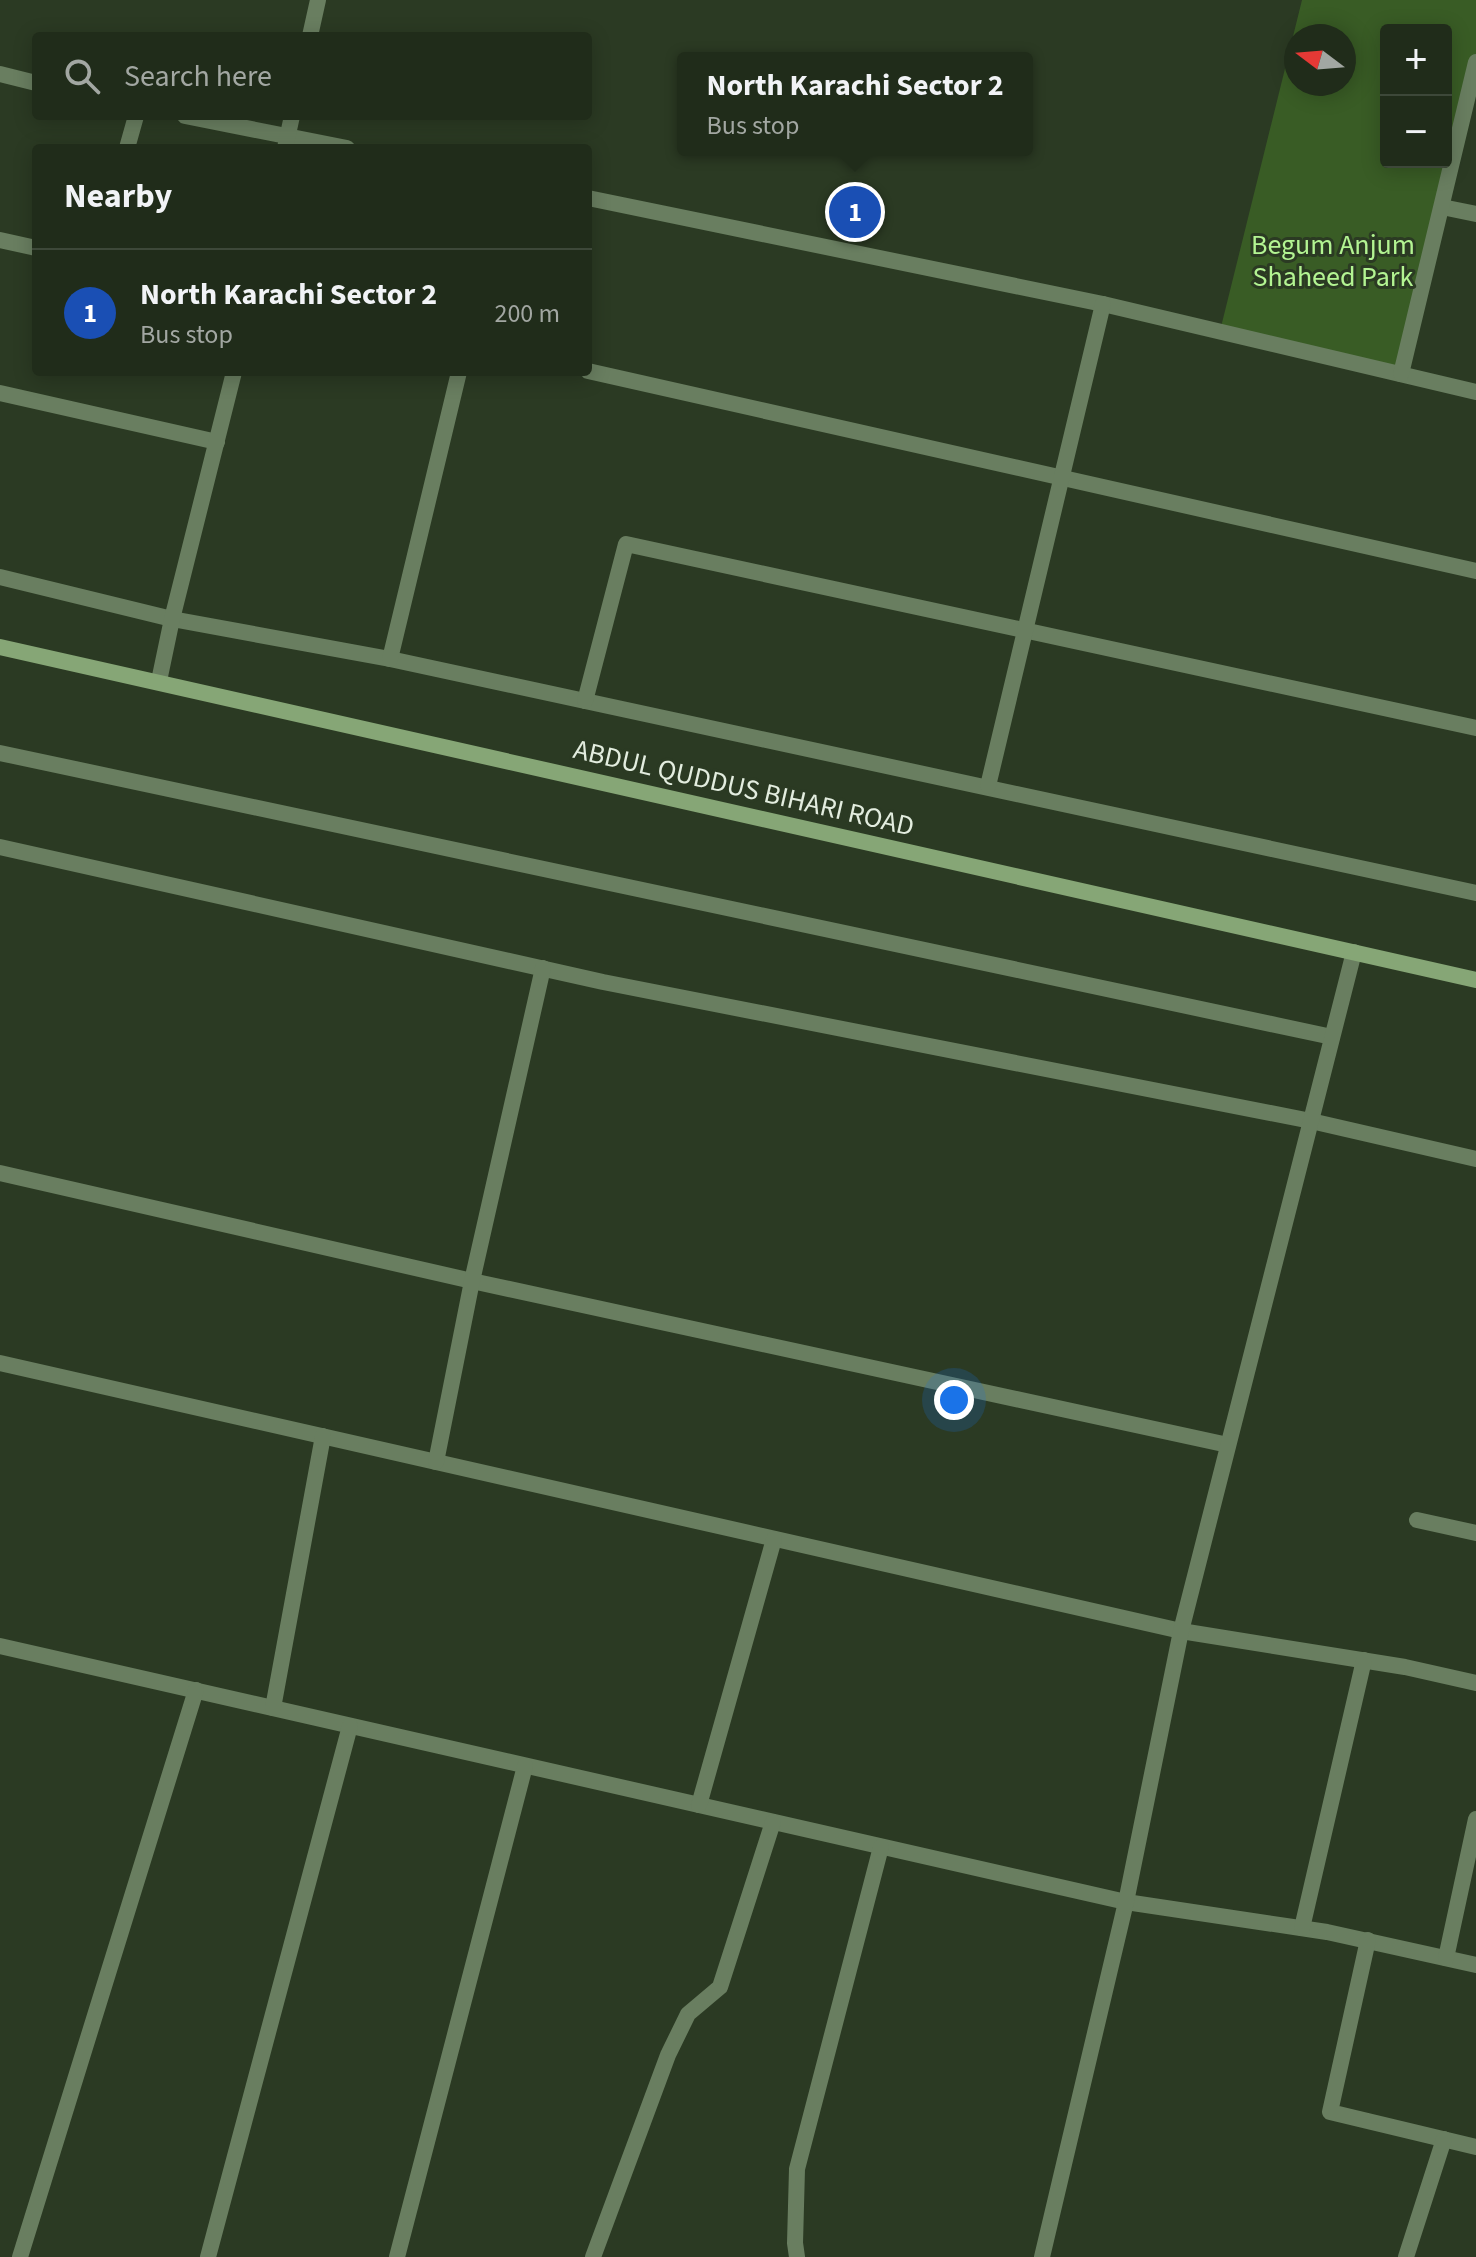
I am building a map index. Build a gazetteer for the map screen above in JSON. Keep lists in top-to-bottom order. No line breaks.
{"streets":{"main road":["ABDUL QUDDUS BIHARI ROAD"]},"parks":["Begum Anjum Shaheed Park"],"north":"left","page":{"map_buttons":["+","−"],"search":"Search here","popup":["North Karachi Sector 2","Bus stop"],"heading":"Nearby","pins":"1","list":[{"mark":"1","name":"North Karachi Sector 2","note":"Bus stop","value":"200 m"}]}}
